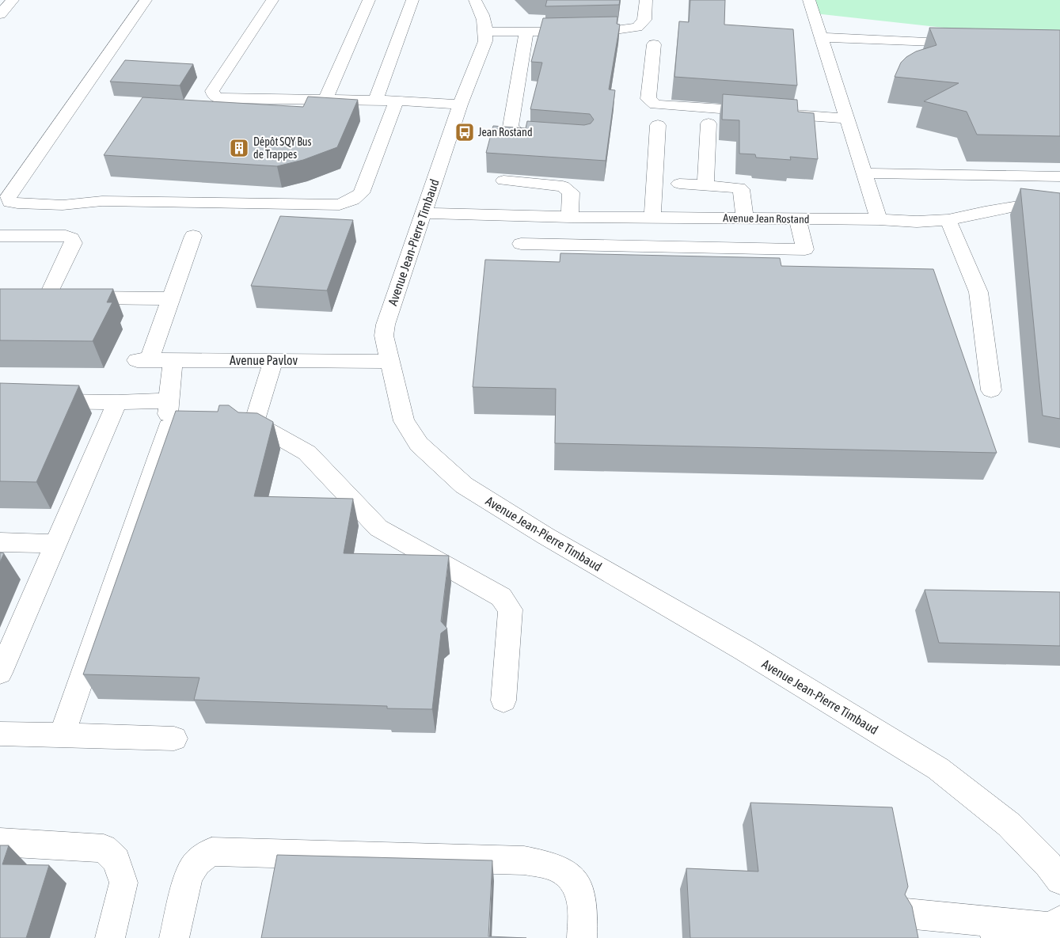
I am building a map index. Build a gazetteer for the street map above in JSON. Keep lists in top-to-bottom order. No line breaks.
{"streets":{"street":["Avenue Jean Rostand","Avenue Jean-Pierre Timbaud","Avenue Pavlov"]},"crossings":[["Avenue Jean Rostand","Avenue Jean-Pierre Timbaud"],["Avenue Jean-Pierre Timbaud","Avenue Pavlov"]],"places":{"bus stop":["Jean Rostand"],"building":["Dépôt SQY Bus de Trappes"]}}
